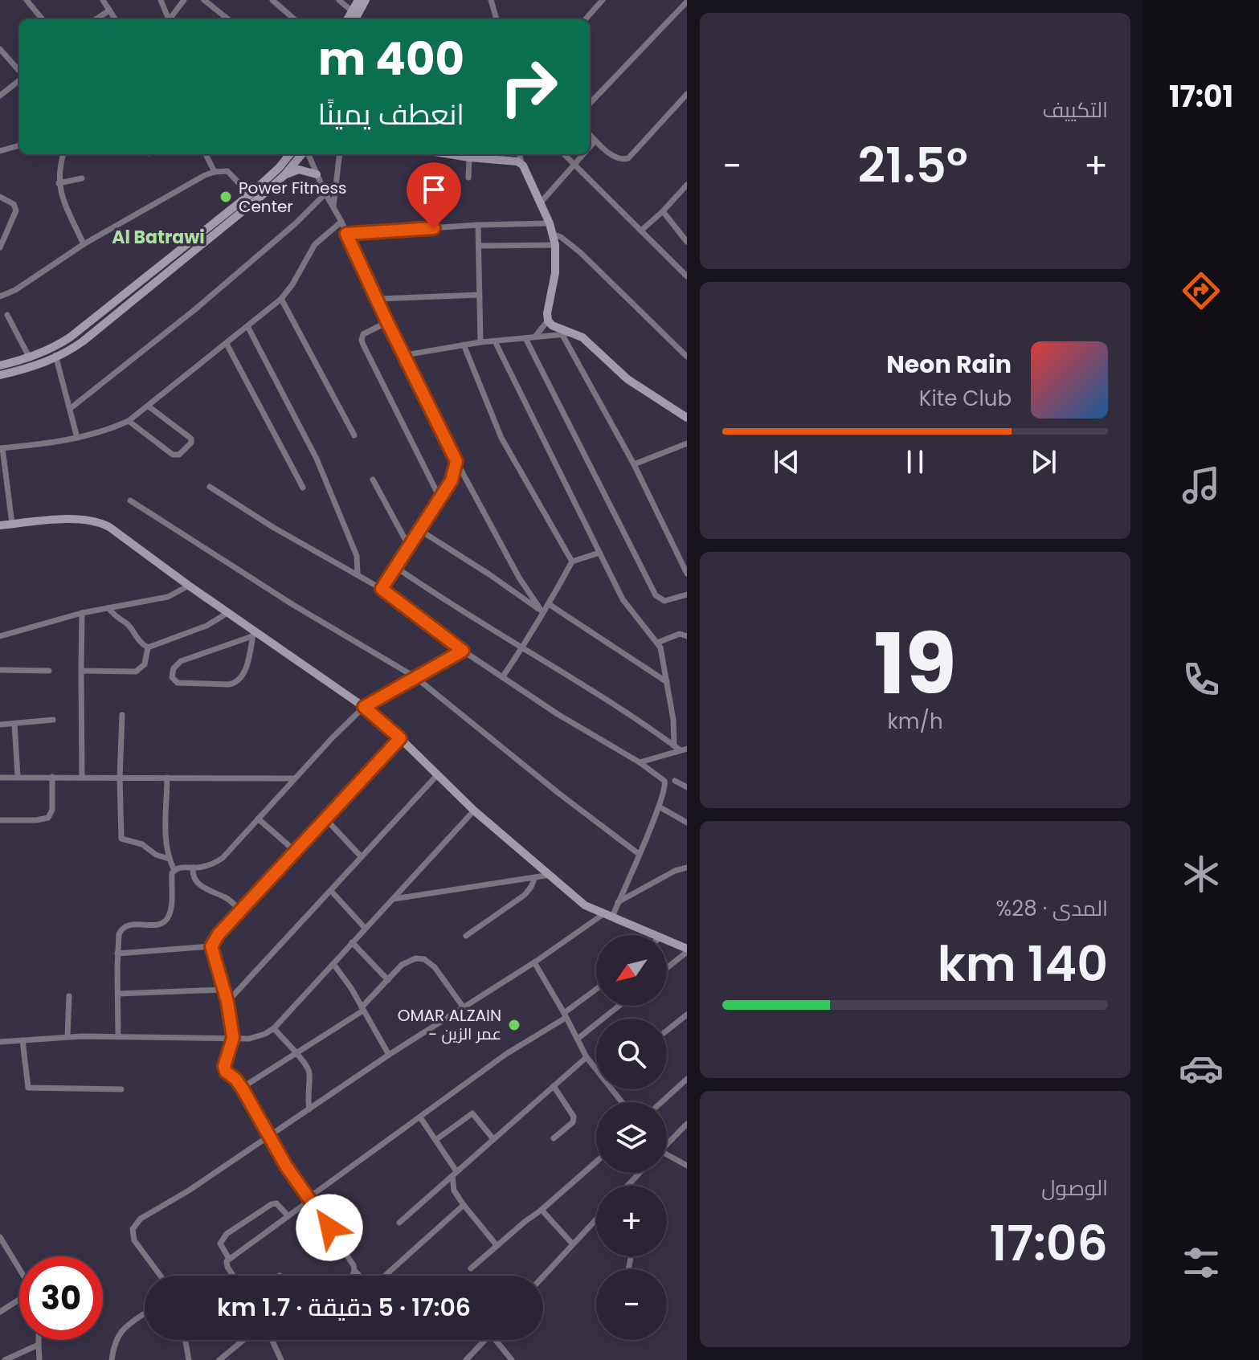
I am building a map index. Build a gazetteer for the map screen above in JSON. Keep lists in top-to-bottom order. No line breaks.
{"districts":["Al Batrawi"],"places":["Power Fitness Center","OMAR ALZAIN - عمر الزين"],"north":"bottom left","page":{"tabs":"17:01","tile":["التكييف",["19","km/h"],["المدى · 28%","140 km"],["الوصول","17:06"]],"turn":["400 m","انعطف يمينًا"],"heat":["−","21.5°","+"],"song":["Neon Rain","Kite Club"],"map_buttons":["+","−"],"limit":"30","trip":"17:06 · 5 دقيقة · 1.7 km"}}
